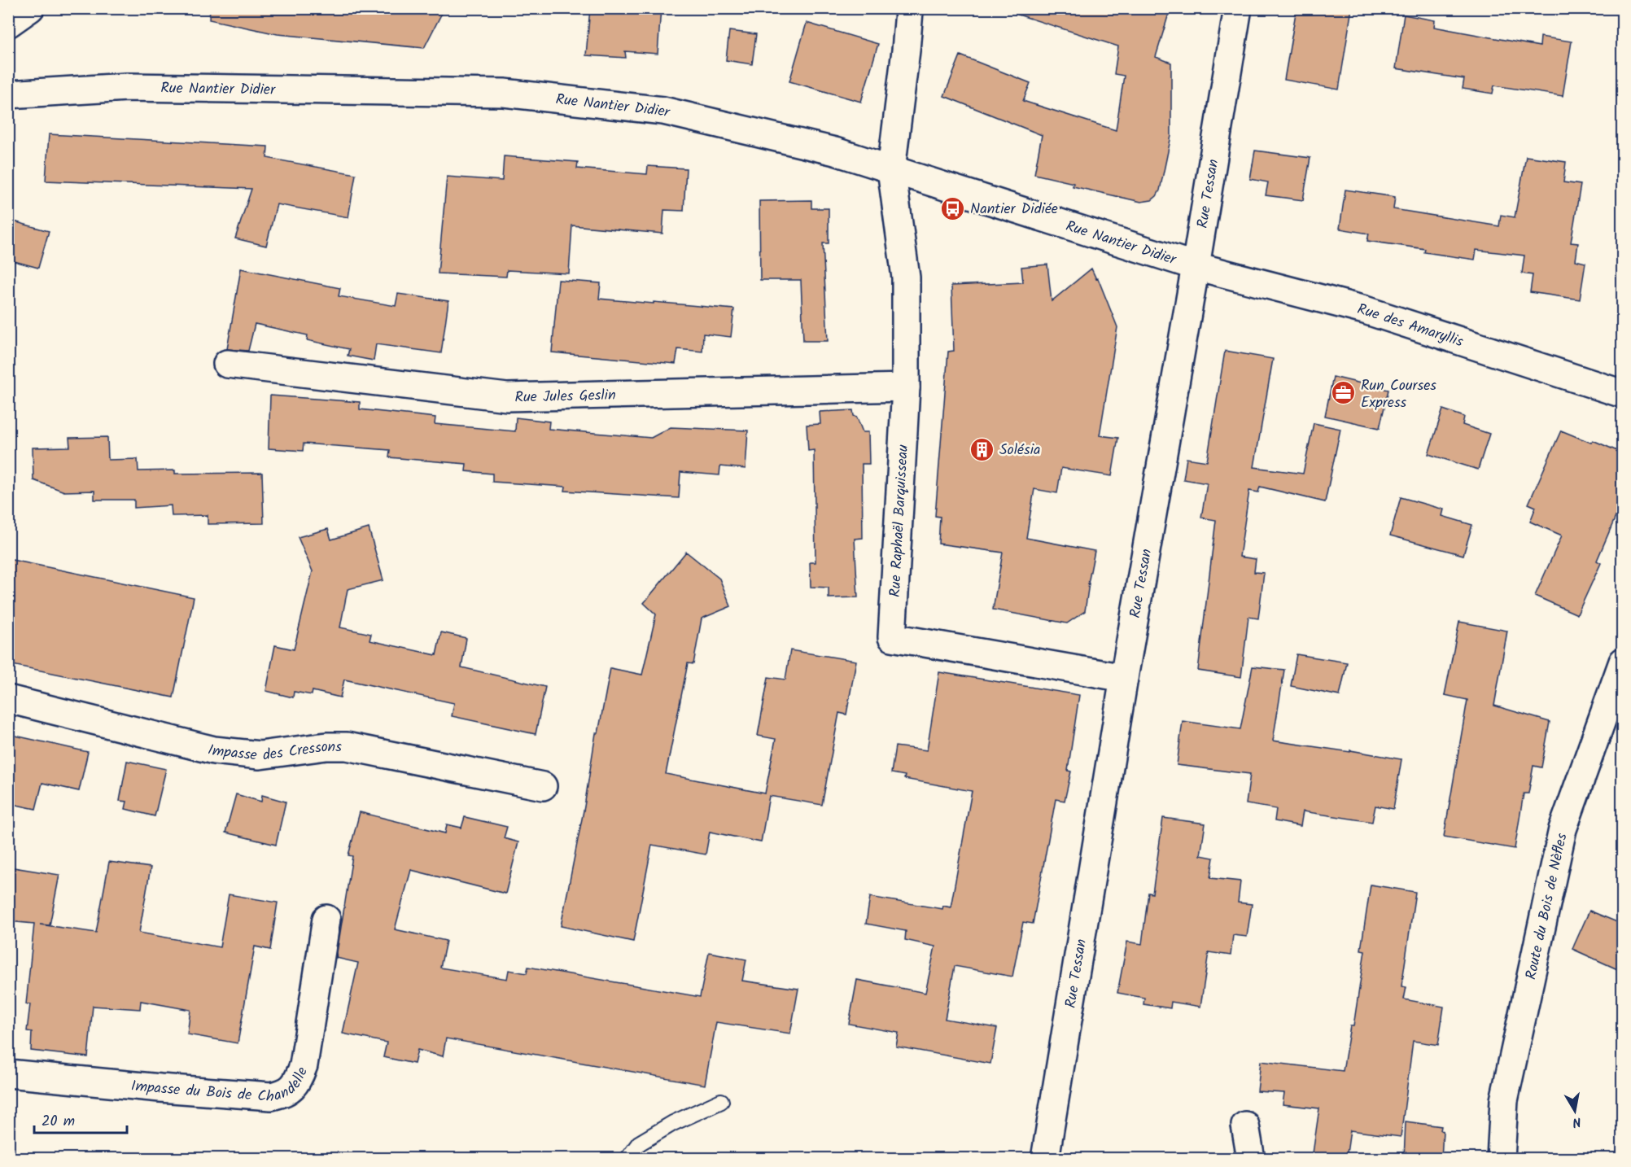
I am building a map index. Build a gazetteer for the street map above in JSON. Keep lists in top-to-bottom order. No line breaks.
{"streets":{"street":["Rue Nantier Didier","Rue Tessan","Rue des Amaryllis","Rue Jules Geslin","Rue Raphaël Barquisseau","Impasse des Cressons","Route du Bois de Nèfles","Impasse du Bois de Chandelle"]},"crossings":[["Rue Nantier Didier","Rue Tessan"],["Rue Nantier Didier","Rue des Amaryllis"],["Rue Nantier Didier","Rue Raphaël Barquisseau"],["Rue Tessan","Rue des Amaryllis"],["Rue Tessan","Rue Raphaël Barquisseau"],["Rue Jules Geslin","Rue Raphaël Barquisseau"]],"places":{"bus stop":["Nantier Didiée"],"office":["Run Courses Express"],"building":["Solésia"]},"scale_bar":"20 m","north":"bottom"}
